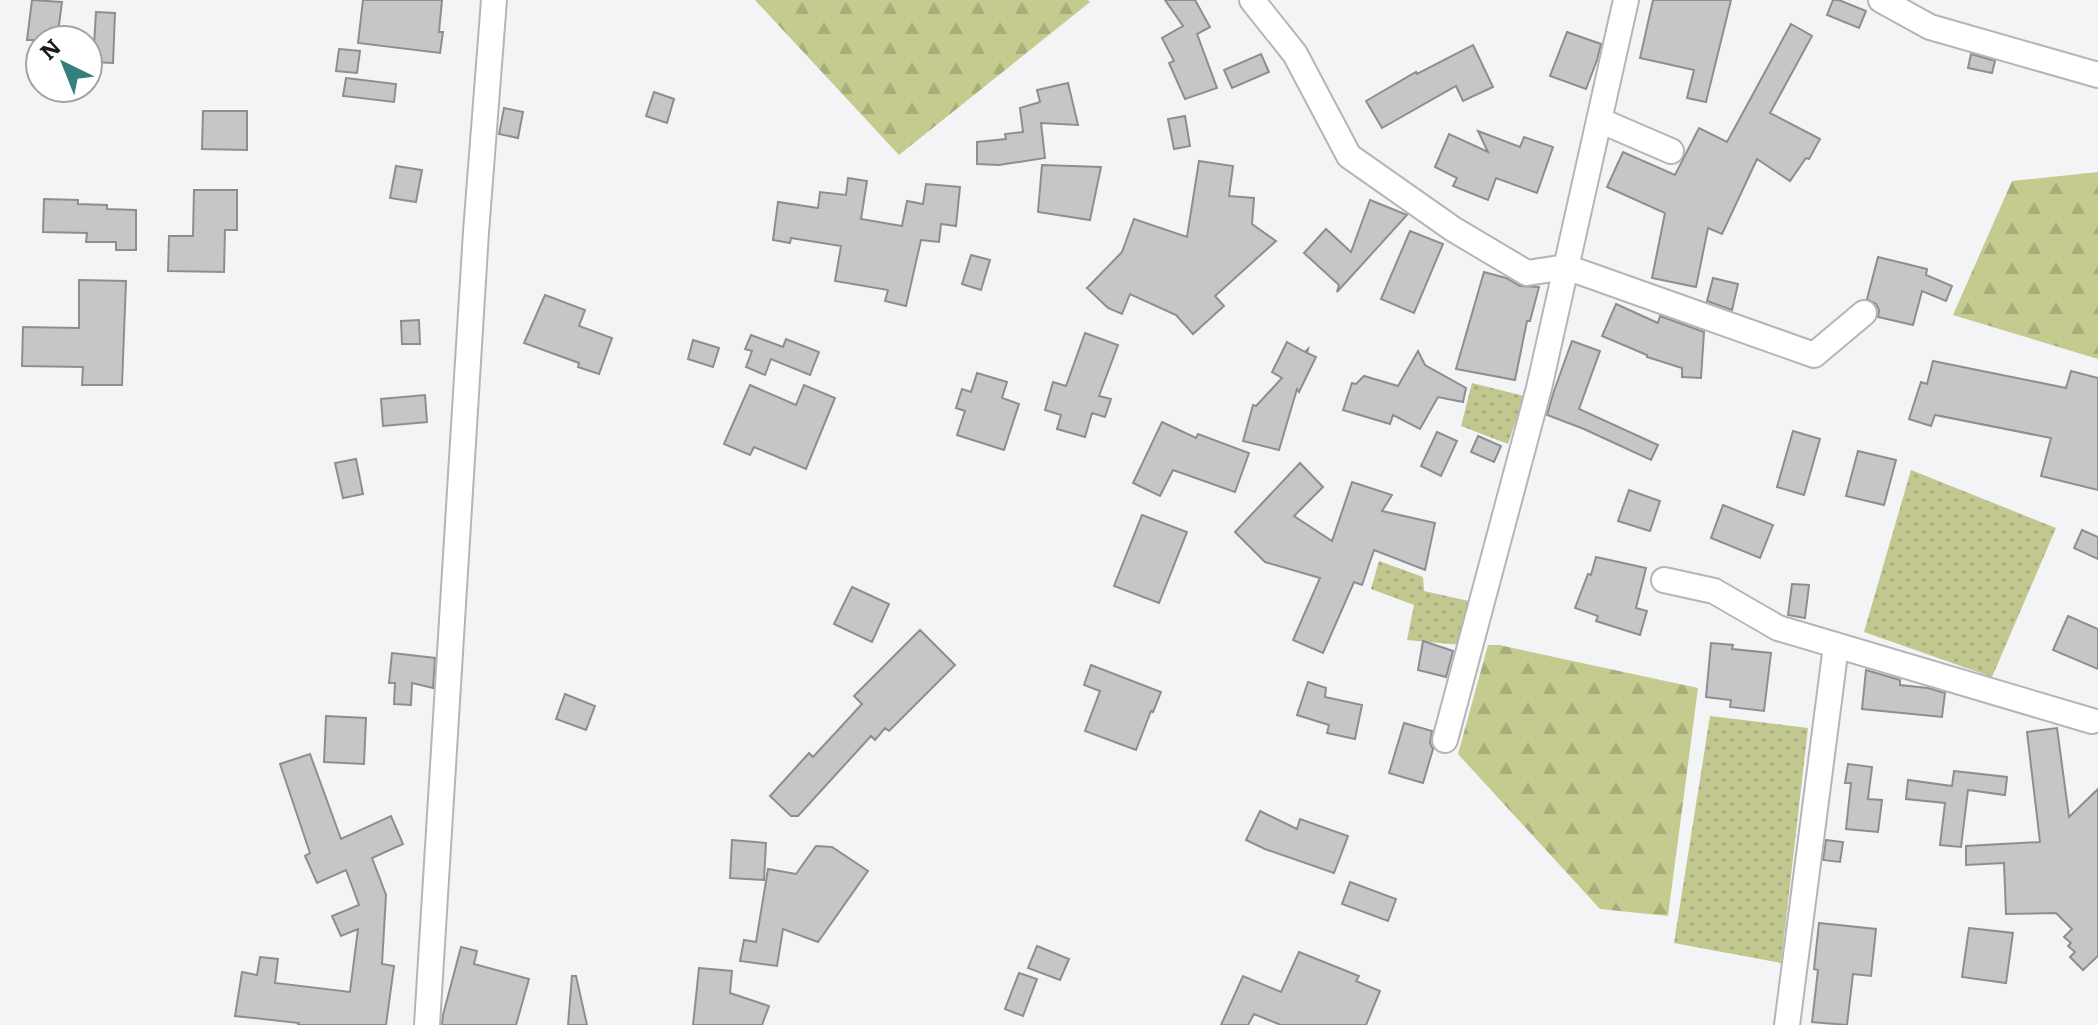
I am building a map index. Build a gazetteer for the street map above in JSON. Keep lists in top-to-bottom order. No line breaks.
{"north":"top left"}
